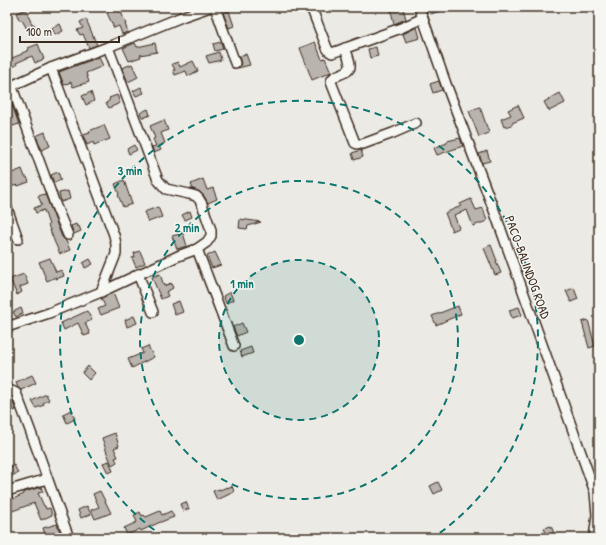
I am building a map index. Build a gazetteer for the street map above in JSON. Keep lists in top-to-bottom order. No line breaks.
{"streets":{"street":["PACO-BALINDOG ROAD"]},"scale_bar":"100 m","rings":["3 min","2 min","1 min"]}
